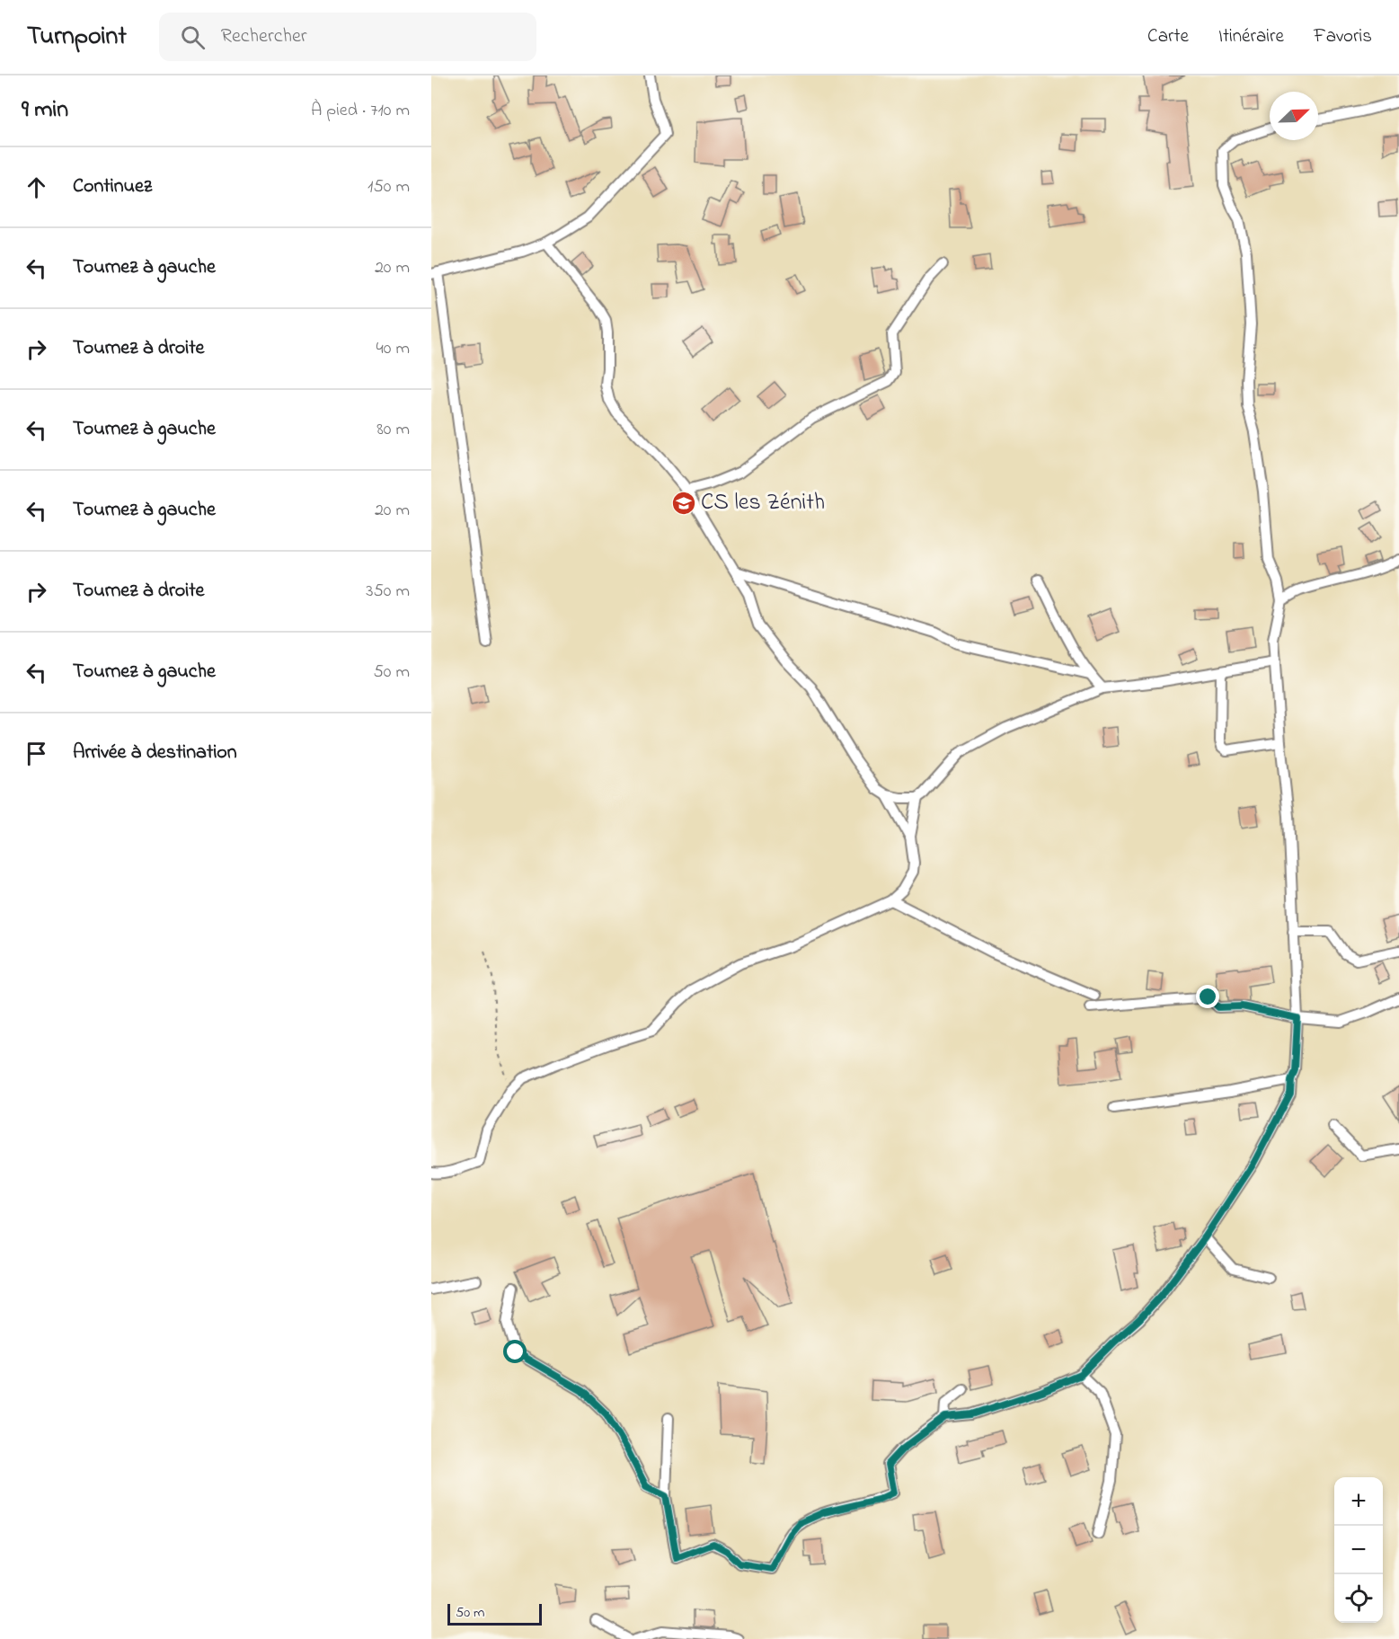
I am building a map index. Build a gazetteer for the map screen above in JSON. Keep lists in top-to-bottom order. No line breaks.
{"places":{"school or university":["CS les Zénith"]},"scale_bar":"50 m","north":"top right","page":{"header":"Turnpoint","search":"Rechercher","nav":["Carte","Itinéraire","Favoris"],"heading":["9 min","À pied · 710 m"],"list":[["Continuez","150 m"],["Tournez à gauche","20 m"],["Tournez à droite","40 m"],["Tournez à gauche","80 m"],["Tournez à gauche","20 m"],["Tournez à droite","350 m"],["Tournez à gauche","50 m"],"Arrivée à destination"],"map_buttons":["+","−"],"scale":"50 m"}}
